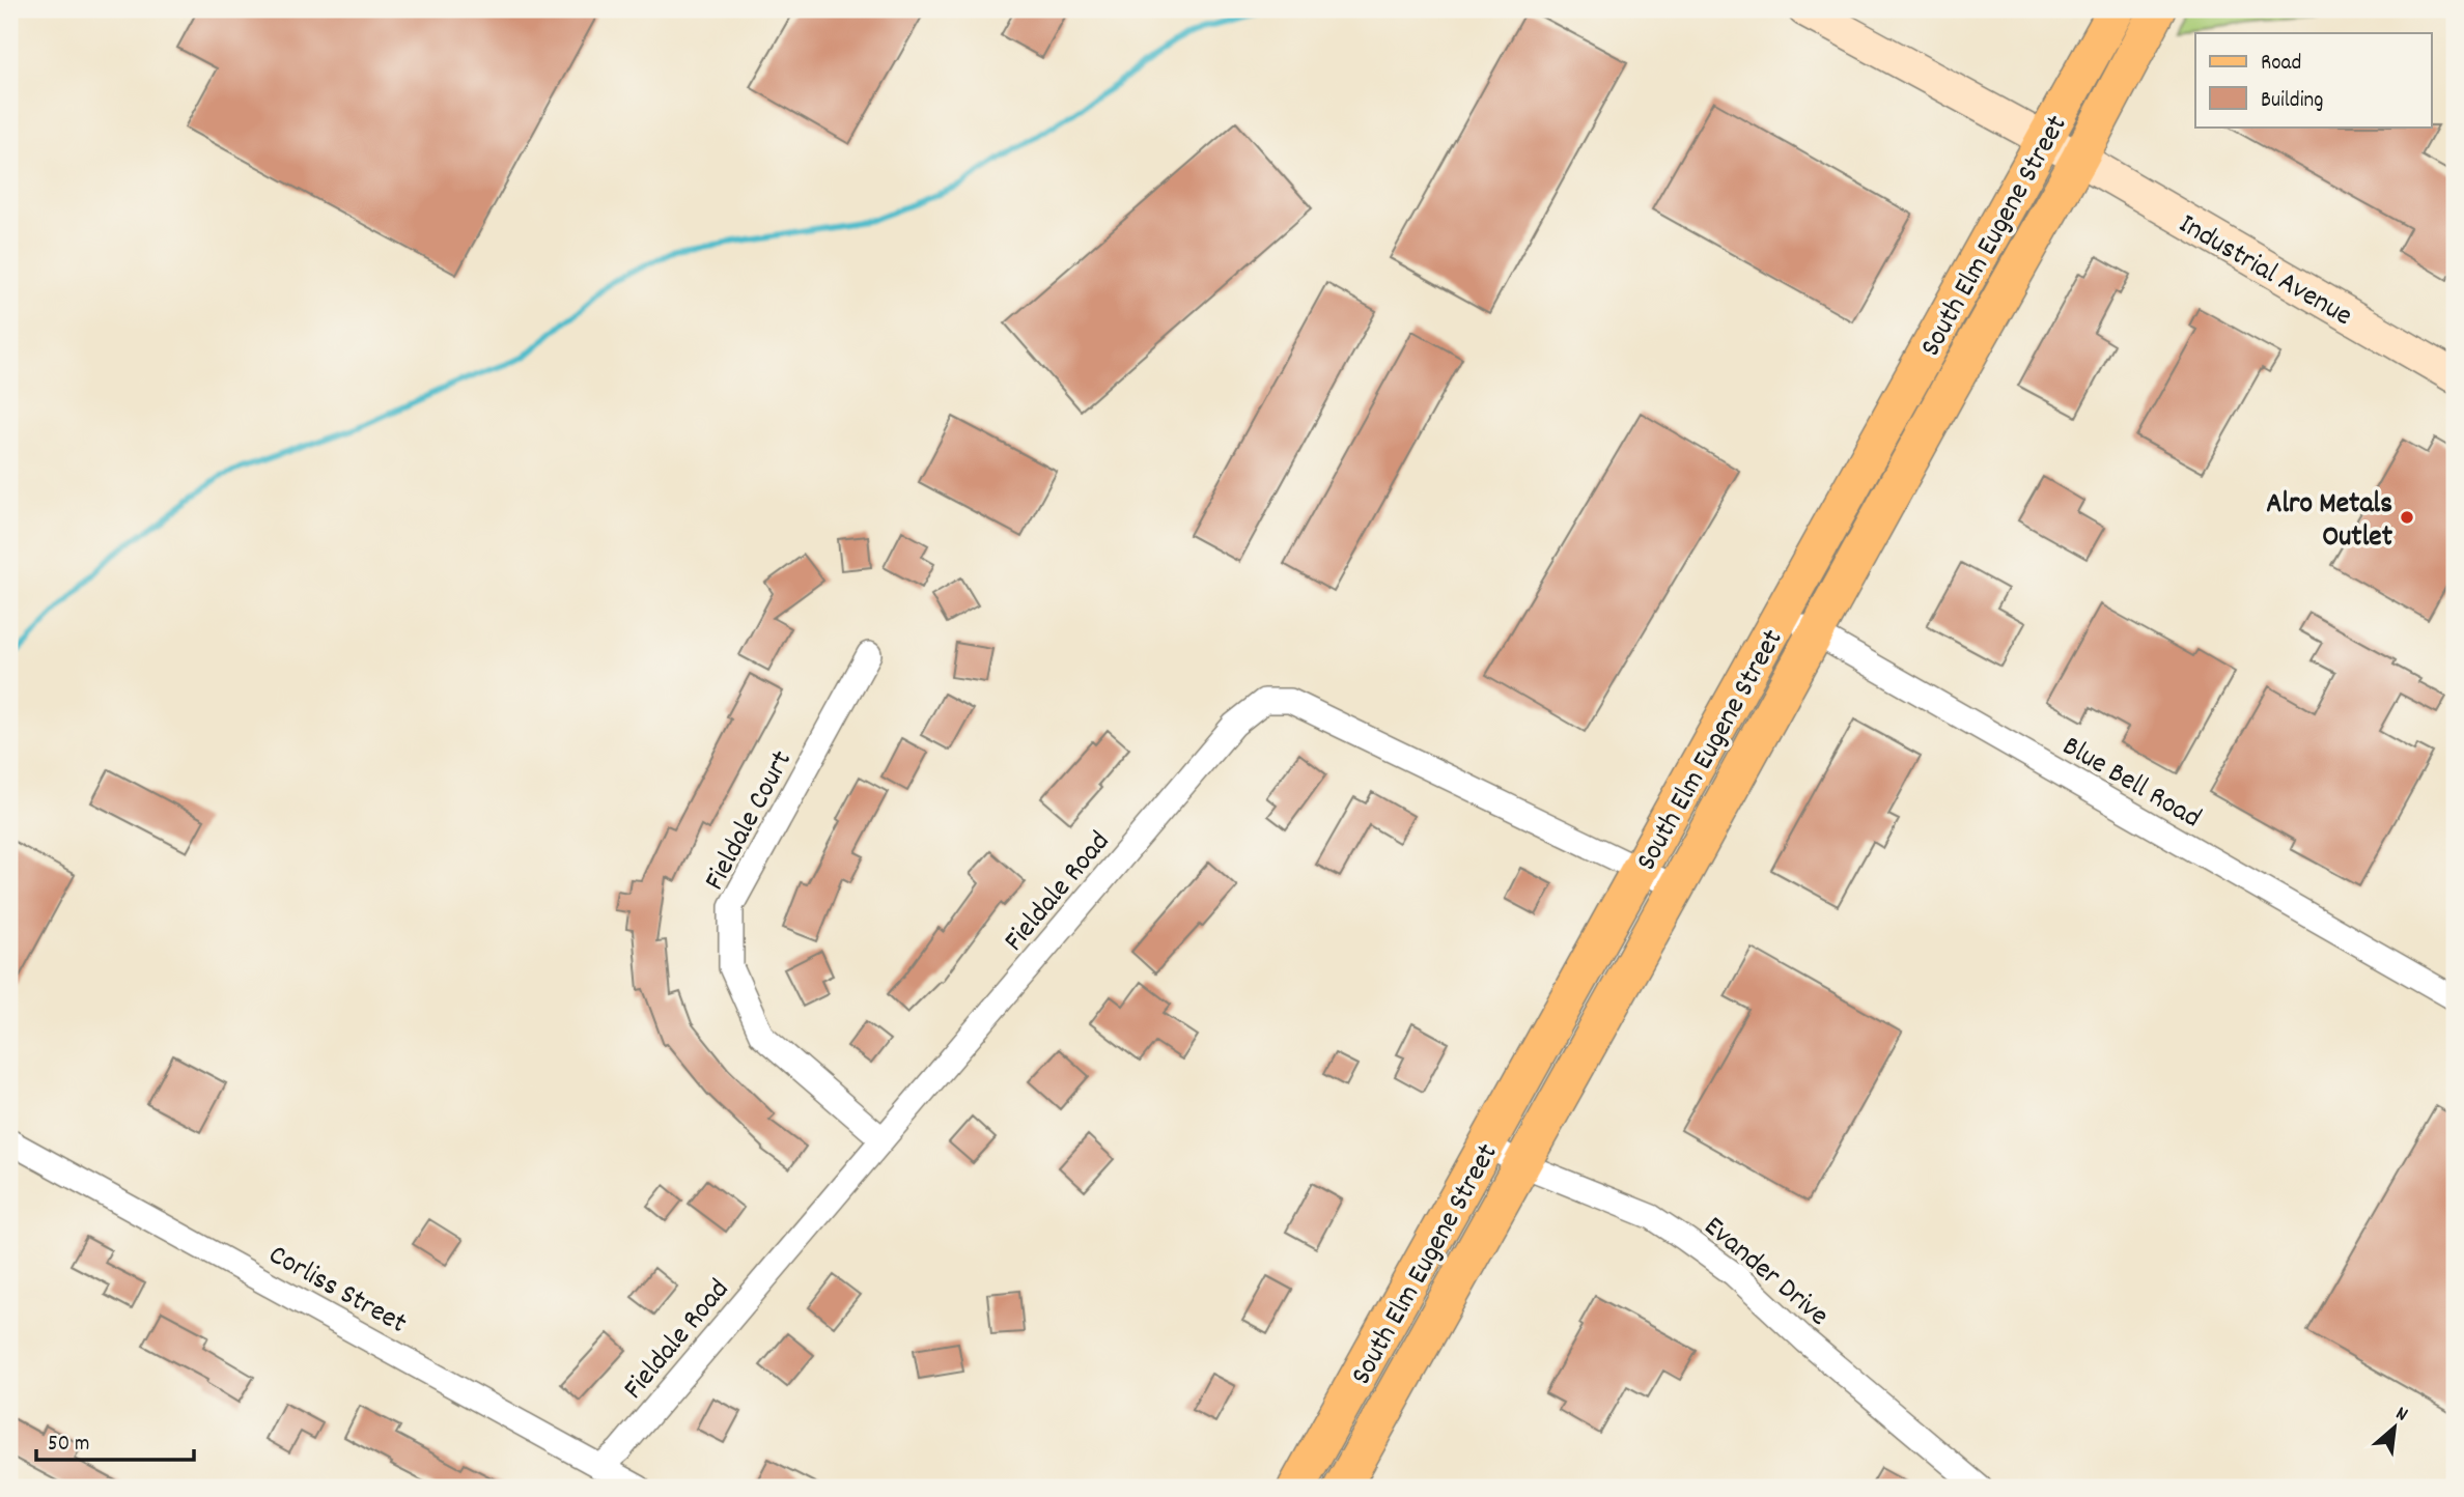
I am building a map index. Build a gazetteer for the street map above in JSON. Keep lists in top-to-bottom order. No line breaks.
{"streets":{"main road":["South Elm Eugene Street","Industrial Avenue"],"street":["Blue Bell Road","Fieldale Court","Fieldale Road","Evander Drive","Corliss Street"]},"crossings":[["South Elm Eugene Street","Industrial Avenue"],["South Elm Eugene Street","Blue Bell Road"],["South Elm Eugene Street","Fieldale Road"],["South Elm Eugene Street","Evander Drive"],["Fieldale Court","Fieldale Road"],["Fieldale Road","Corliss Street"]],"places":["Alro Metals Outlet"],"legend":["Road","Building"],"scale_bar":"50 m","north":"top right"}
